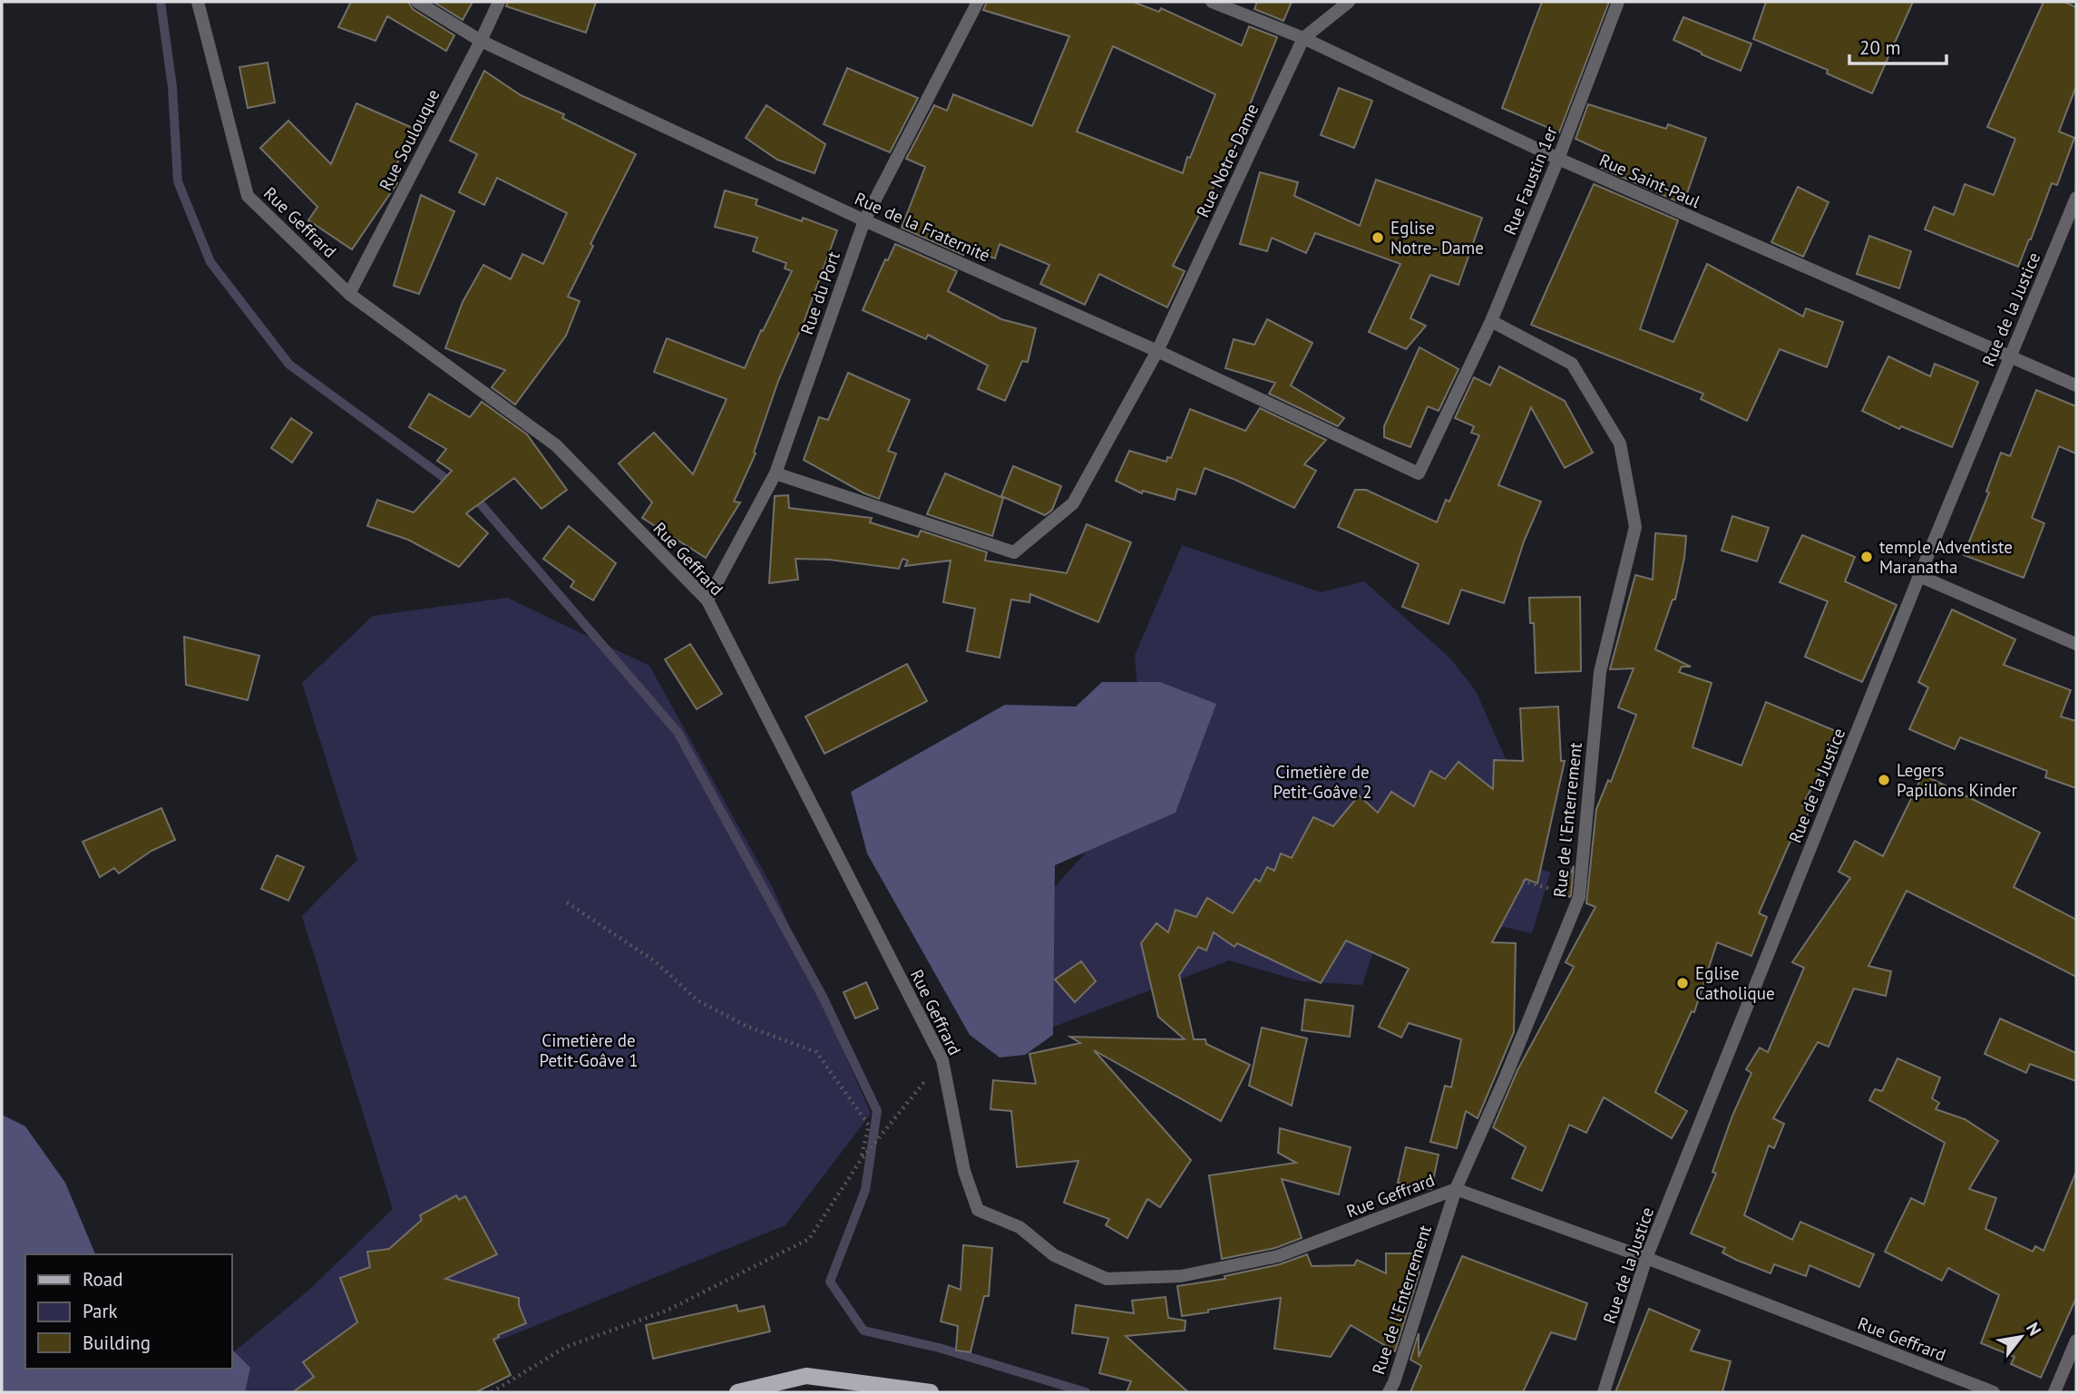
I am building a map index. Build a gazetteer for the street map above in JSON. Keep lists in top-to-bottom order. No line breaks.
{"streets":{"street":["Rue Soulouque","Rue Notre-Dame","Rue Faustin 1er","Rue Saint-Paul","Rue Geffrard","Rue de la Fraternité","Rue du Port","Rue de la Justice","Rue de l'Enterrement"]},"crossings":[["Rue Soulouque","Rue Geffrard"],["Rue Soulouque","Rue de la Fraternité"],["Rue Notre-Dame","Rue Saint-Paul"],["Rue Notre-Dame","Rue de la Fraternité"],["Rue Notre-Dame","Rue du Port"],["Rue Faustin 1er","Rue Saint-Paul"],["Rue Faustin 1er","Rue de la Fraternité"],["Rue Faustin 1er","Rue de l'Enterrement"],["Rue Saint-Paul","Rue de la Justice"],["Rue Geffrard","Rue du Port"],["Rue Geffrard","Rue de la Justice"],["Rue Geffrard","Rue de l'Enterrement"],["Rue de la Fraternité","Rue du Port"]],"parks":["Cimetière de Petit-Goâve 2","Cimetière de Petit-Goâve 1"],"places":["Eglise Notre- Dame","temple Adventiste Maranatha","Legers Papillons Kinder","Eglise Catholique"],"legend":["Road","Park","Building"],"scale_bar":"20 m","north":"top right"}
